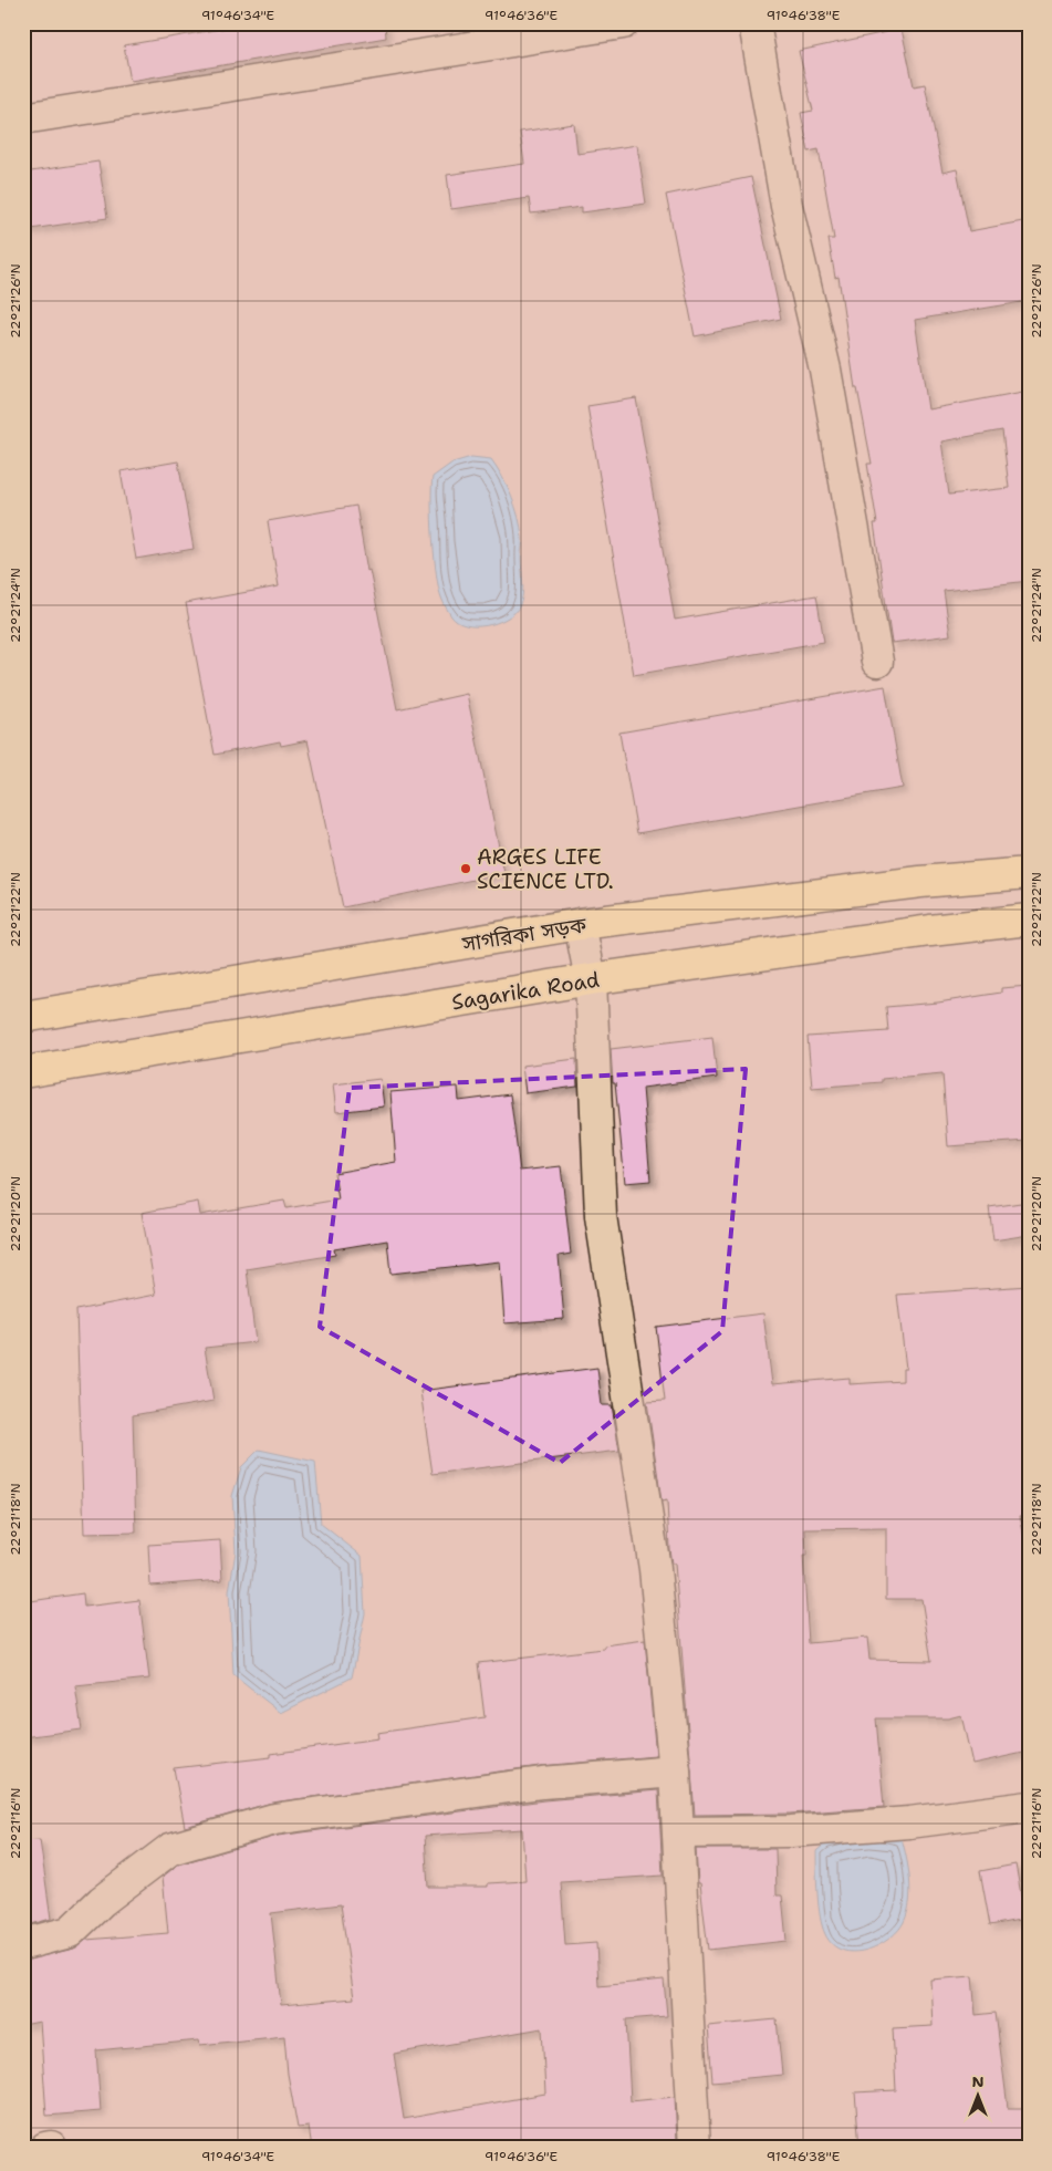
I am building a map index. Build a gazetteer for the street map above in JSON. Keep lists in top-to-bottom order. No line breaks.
{"streets":{"main road":["সাগরিকা সড়ক","Sagarika Road"]},"places":["ARGES LIFE SCIENCE LTD."],"north":"top","coordinates":["91°46'34\"E","91°46'36\"E","91°46'38\"E","22°21'26\"N","22°21'24\"N","22°21'22\"N","22°21'20\"N","22°21'18\"N","22°21'16\"N"]}
